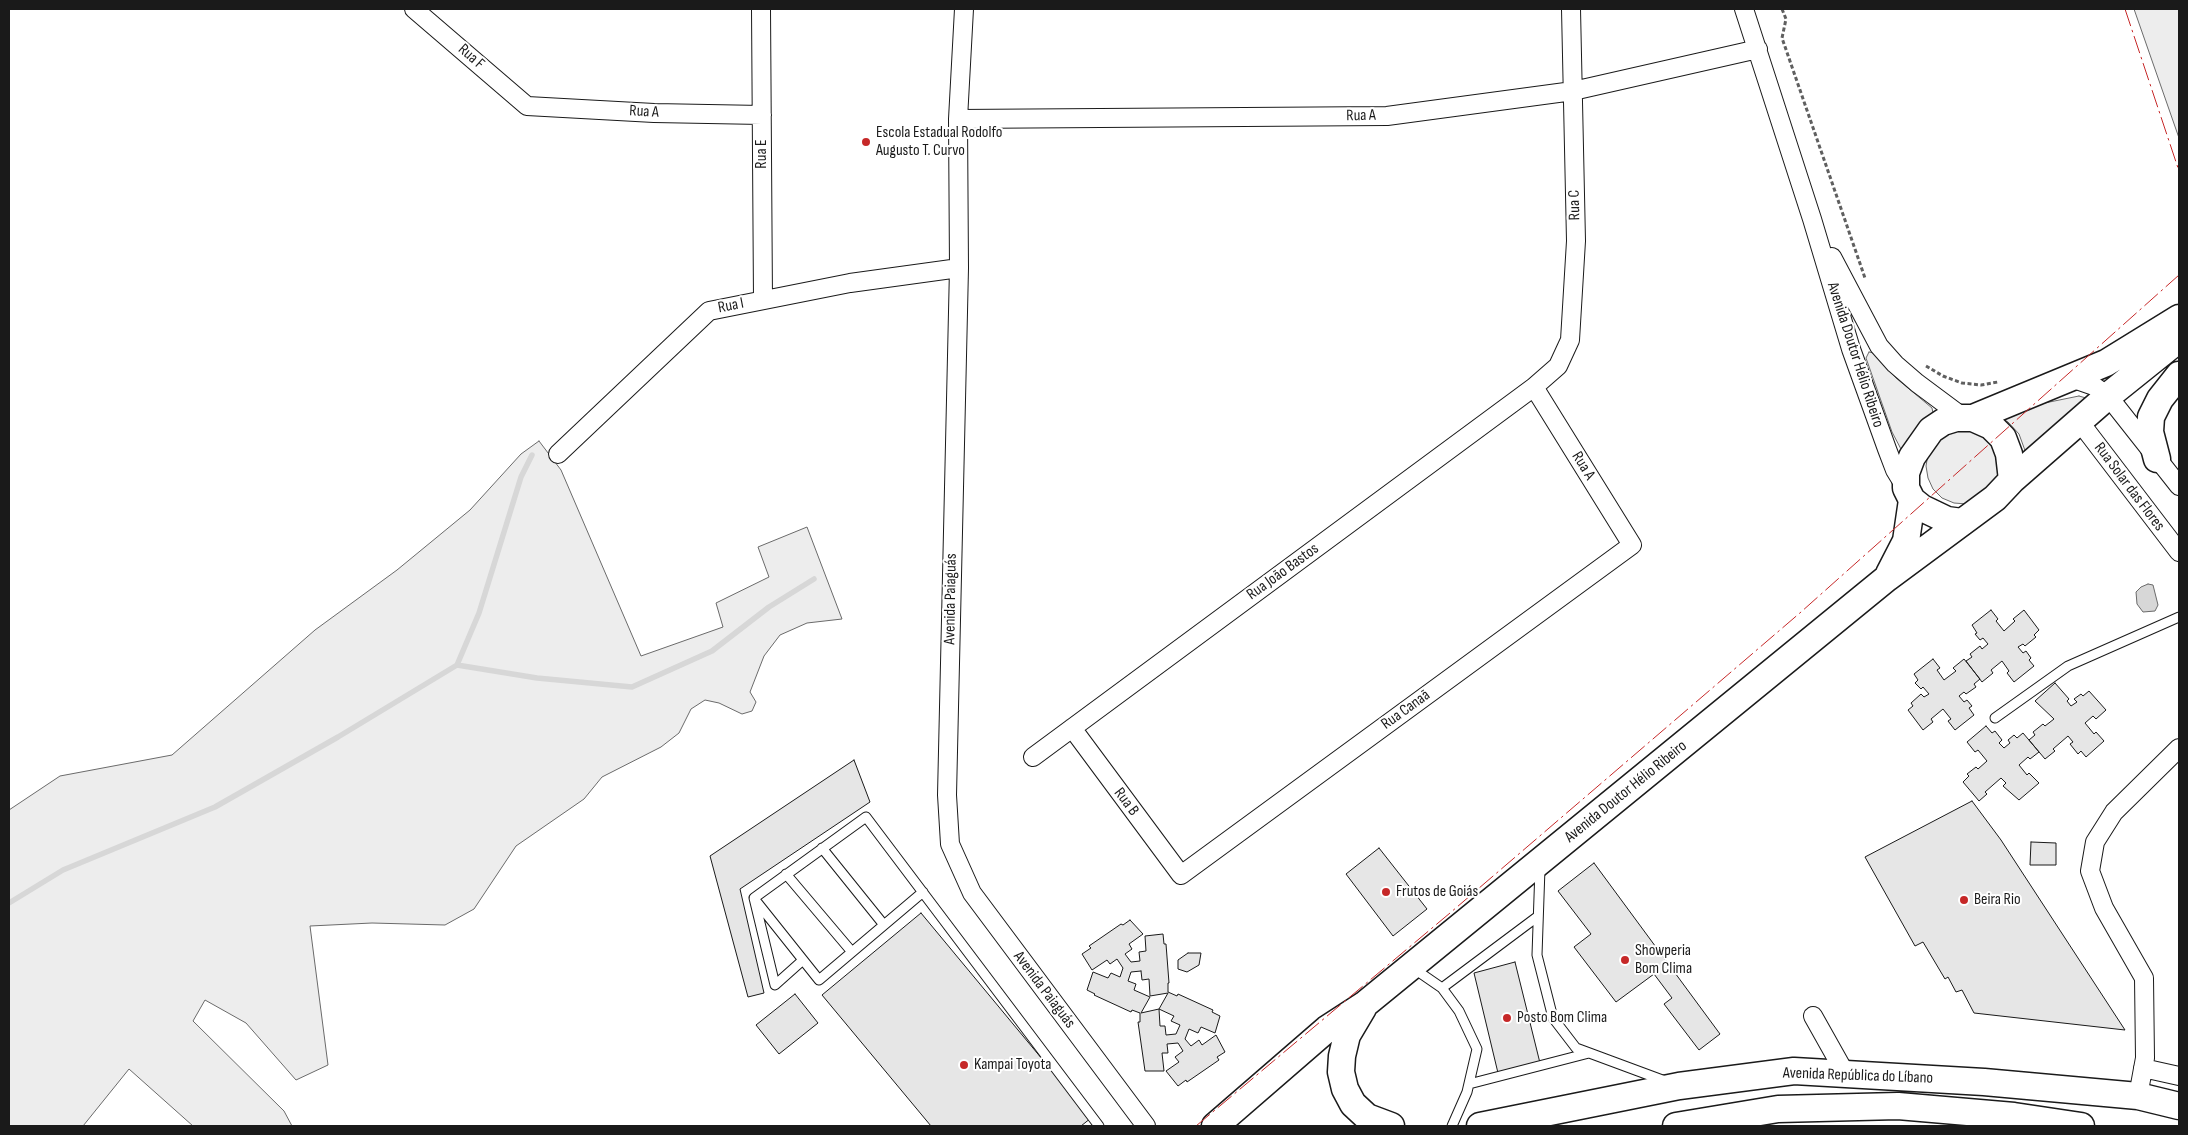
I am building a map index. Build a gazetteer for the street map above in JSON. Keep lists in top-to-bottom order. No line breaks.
{"streets":{"main road":["Avenida Doutor Hélio Ribeiro","Avenida República do Líbano"],"street":["Rua F","Rua A","Rua E","Rua C","Rua I","Rua Solar das Flores","Rua João Bastos","Avenida Paiaguás","Rua Canaã","Rua B"]},"crossings":[["Rua F","Rua A"],["Rua A","Rua E"],["Rua A","Rua C"],["Rua A","Avenida Doutor Hélio Ribeiro"],["Rua A","Rua João Bastos"],["Rua A","Avenida Paiaguás"],["Rua A","Rua Canaã"],["Rua E","Rua I"],["Rua C","Rua João Bastos"],["Rua I","Avenida Paiaguás"],["Avenida Doutor Hélio Ribeiro","Rua Solar das Flores"],["Rua João Bastos","Rua B"],["Rua Canaã","Rua B"]],"places":["Escola Estadual Rodolfo Augusto T. Curvo","Frutos de Goiás","Beira Rio","Showperia Bom Clima","Posto Bom Clima","Kampai Toyota"]}
